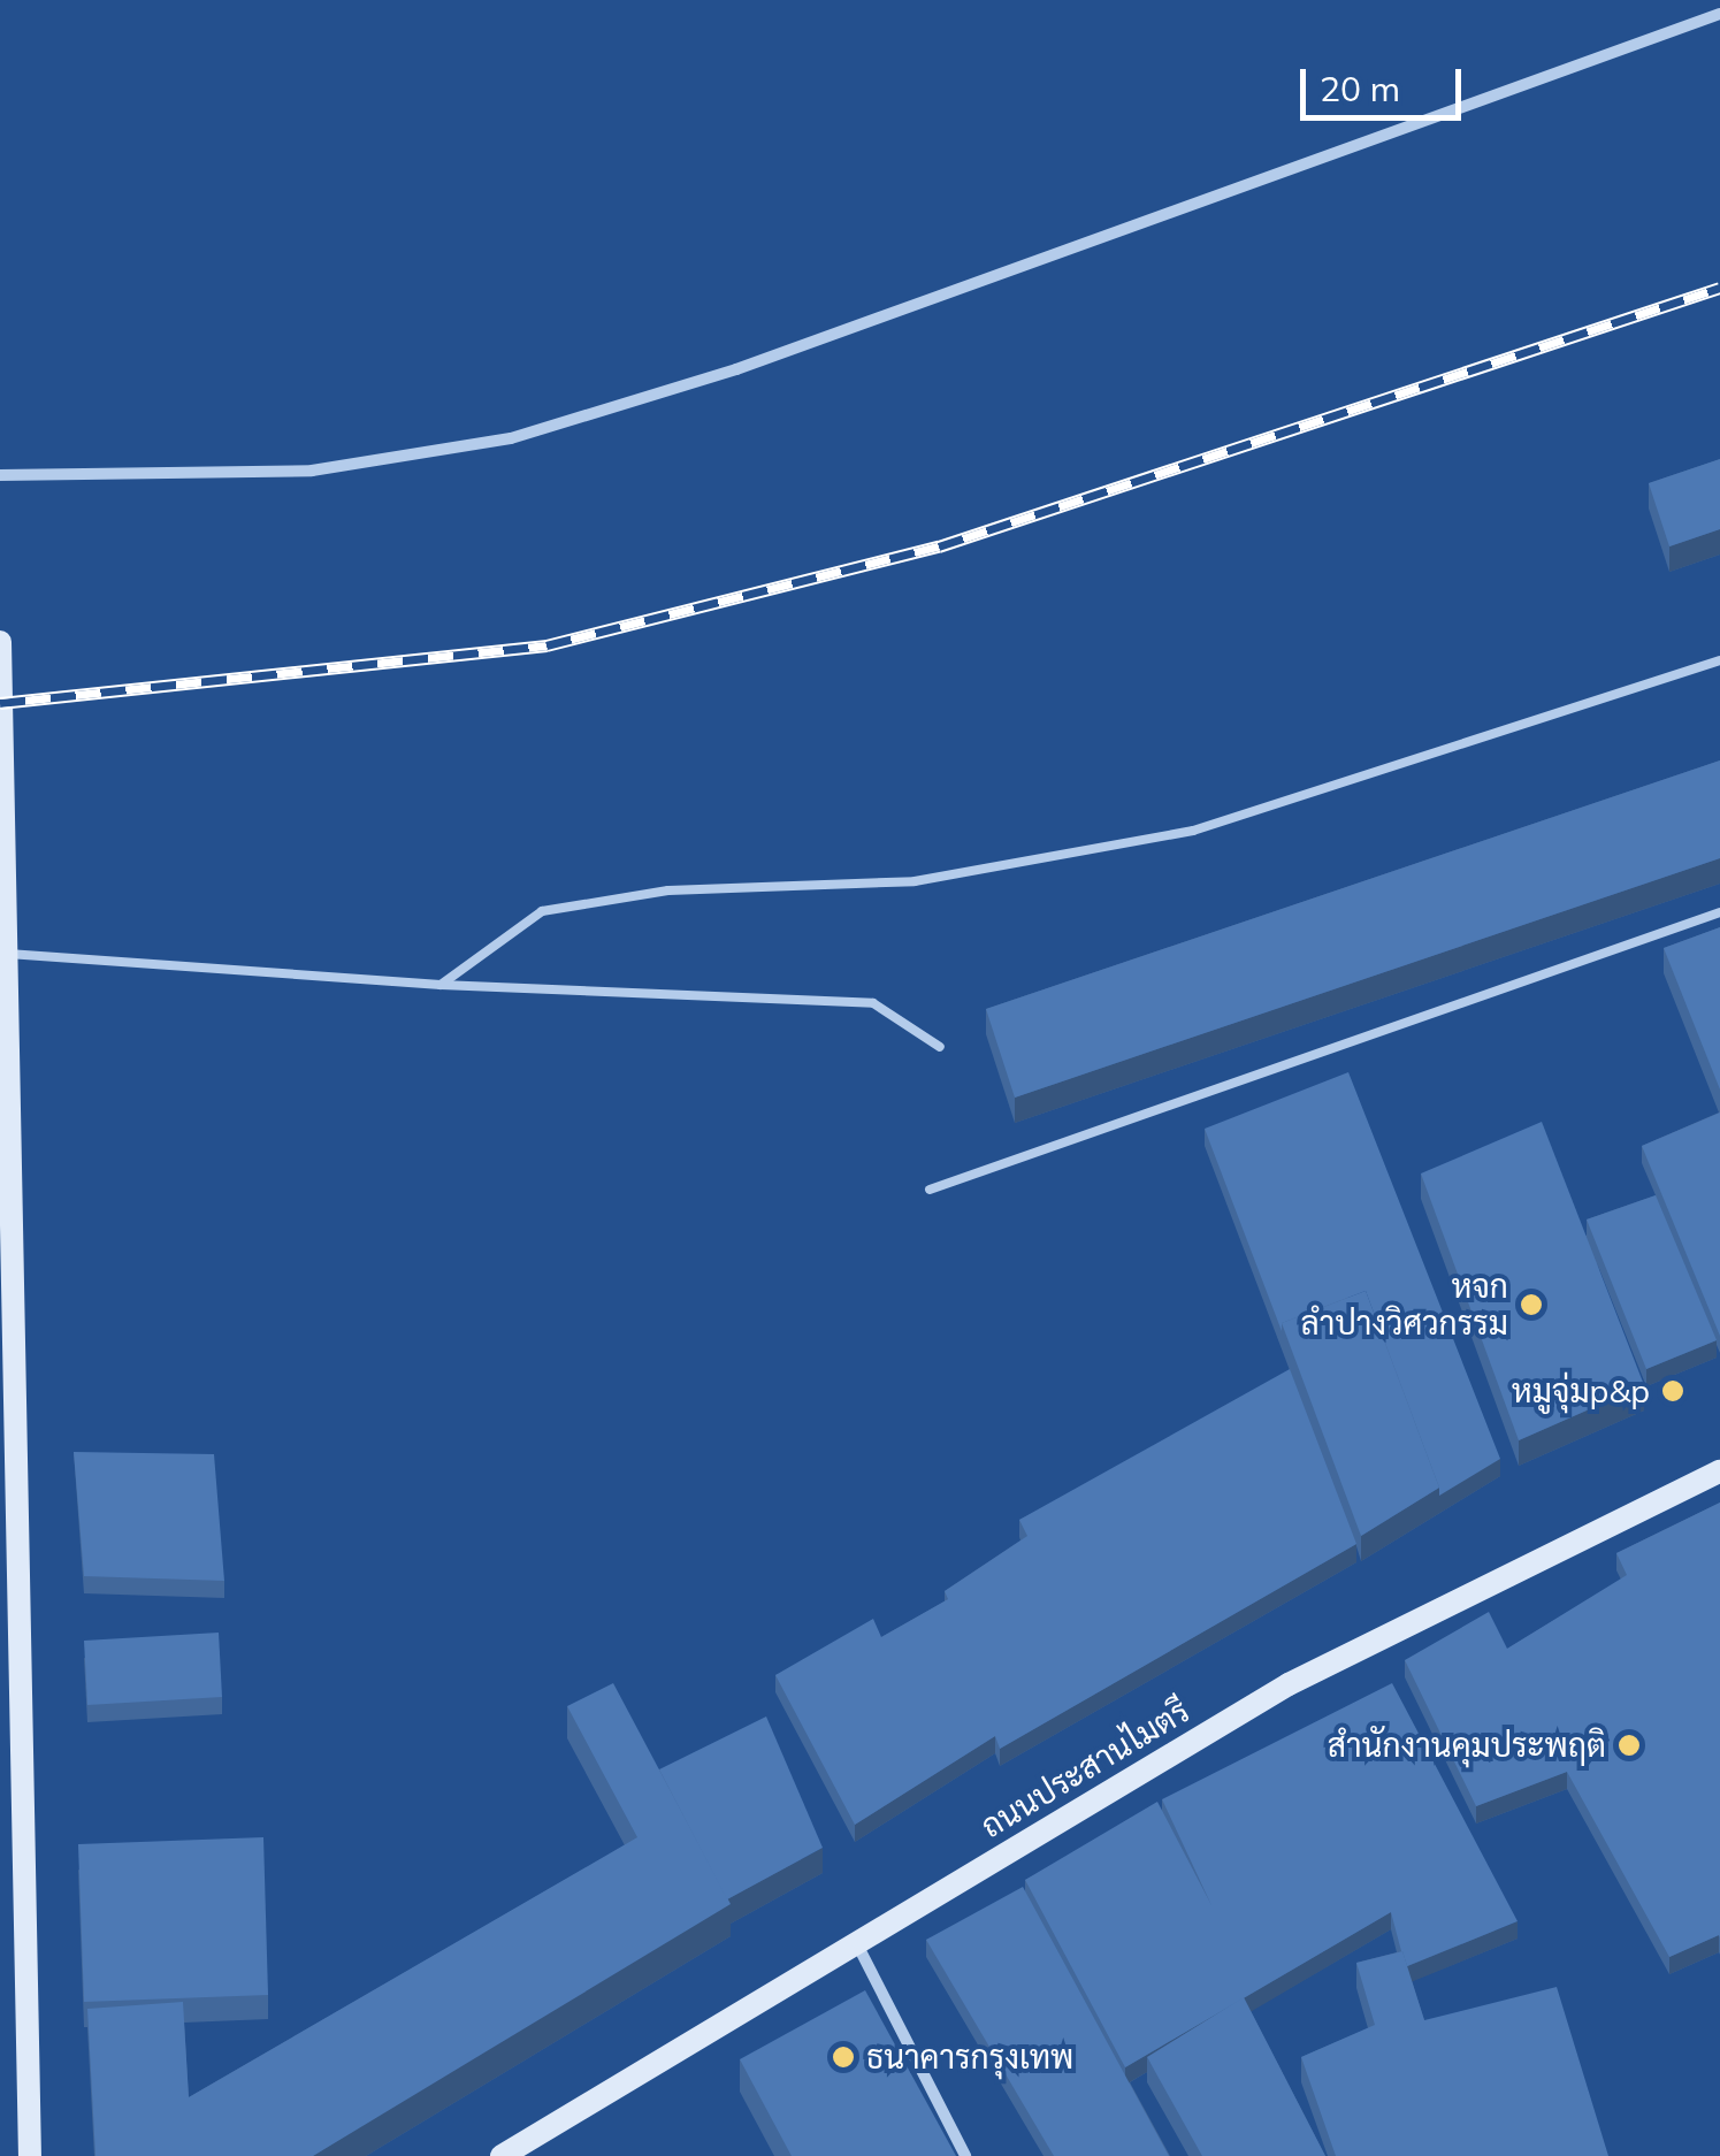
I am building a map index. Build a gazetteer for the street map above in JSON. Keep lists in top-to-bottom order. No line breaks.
{"streets":{"main road":["ถนนประสานไมตรี"]},"places":["หจก ลำปางวิศวกรรม","หมูจุ่มp&p","สำนักงานคุมประพฤติ","ธนาคารกรุงเทพ"],"scale_bar":"20 m"}
